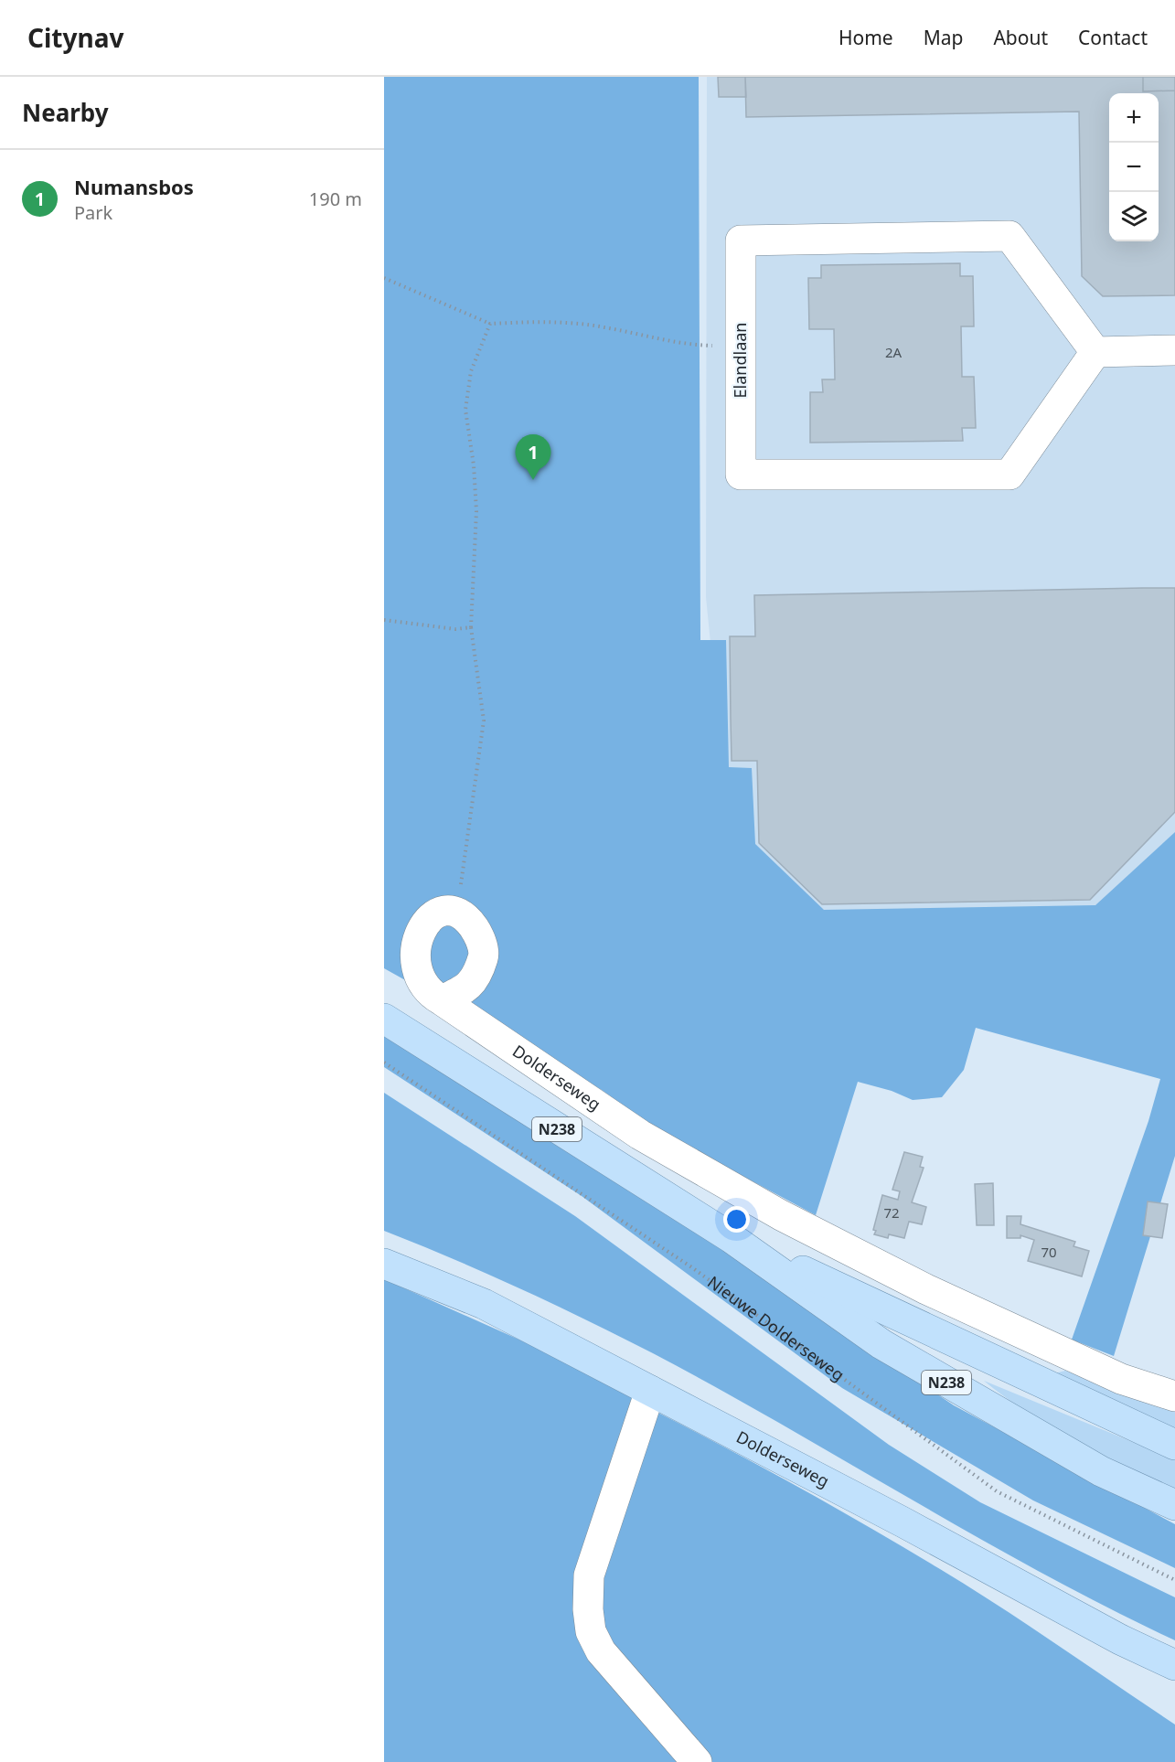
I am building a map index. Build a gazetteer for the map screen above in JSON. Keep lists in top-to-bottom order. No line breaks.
{"streets":{"main road":["Dolderseweg","N238"],"street":["Elandlaan"],"path":["Nieuwe Dolderseweg"]},"house_numbers":["2A","72","70"],"page":{"header":"Citynav","nav":["Home","Map","About","Contact"],"heading":"Nearby","map_buttons":["+","−"],"list":[{"mark":"1","name":"Numansbos","note":"Park","value":"190 m"}],"pins":"1"}}
